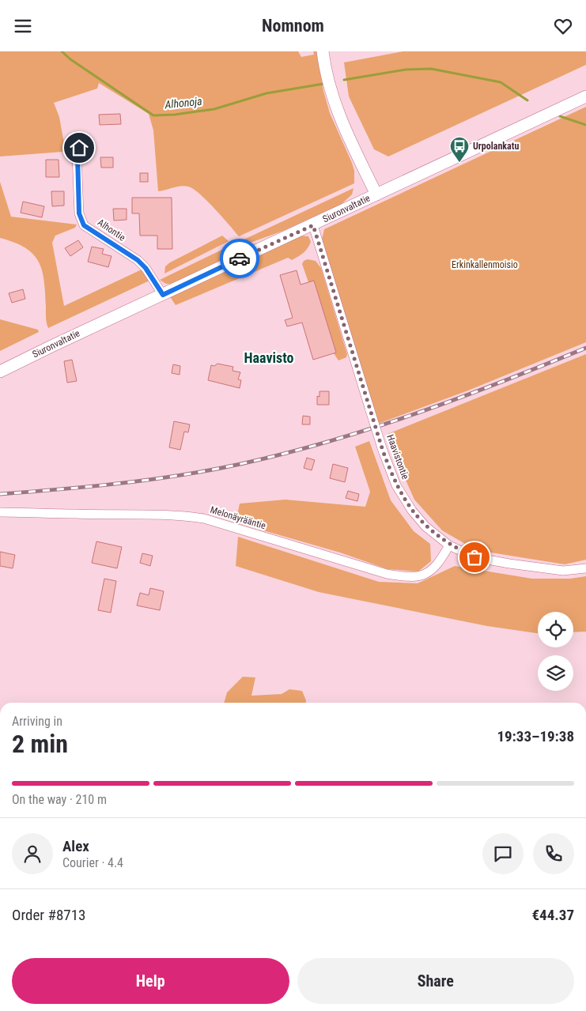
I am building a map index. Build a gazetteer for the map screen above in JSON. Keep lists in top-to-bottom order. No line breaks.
{"streets":{"main road":["Siuronvaltatie"],"street":["Alhontie","Haavistontie","Melonäyrääntie"]},"crossings":[["Siuronvaltatie","Alhontie"],["Siuronvaltatie","Haavistontie"],["Haavistontie","Melonäyrääntie"]],"districts":["Haavisto"],"water":["Alhonoja"],"parks":["Erkinkallenmoisio"],"places":{"bus stop":["Urpolankatu"]},"page":{"header":"Nomnom","heading":["2 min","Arriving in","19:33–19:38"],"panel":["Alex","Courier · 4.4","Order #8713","€44.37"],"bar":"On the way · 210 m","buttons":["Help","Share"]}}
